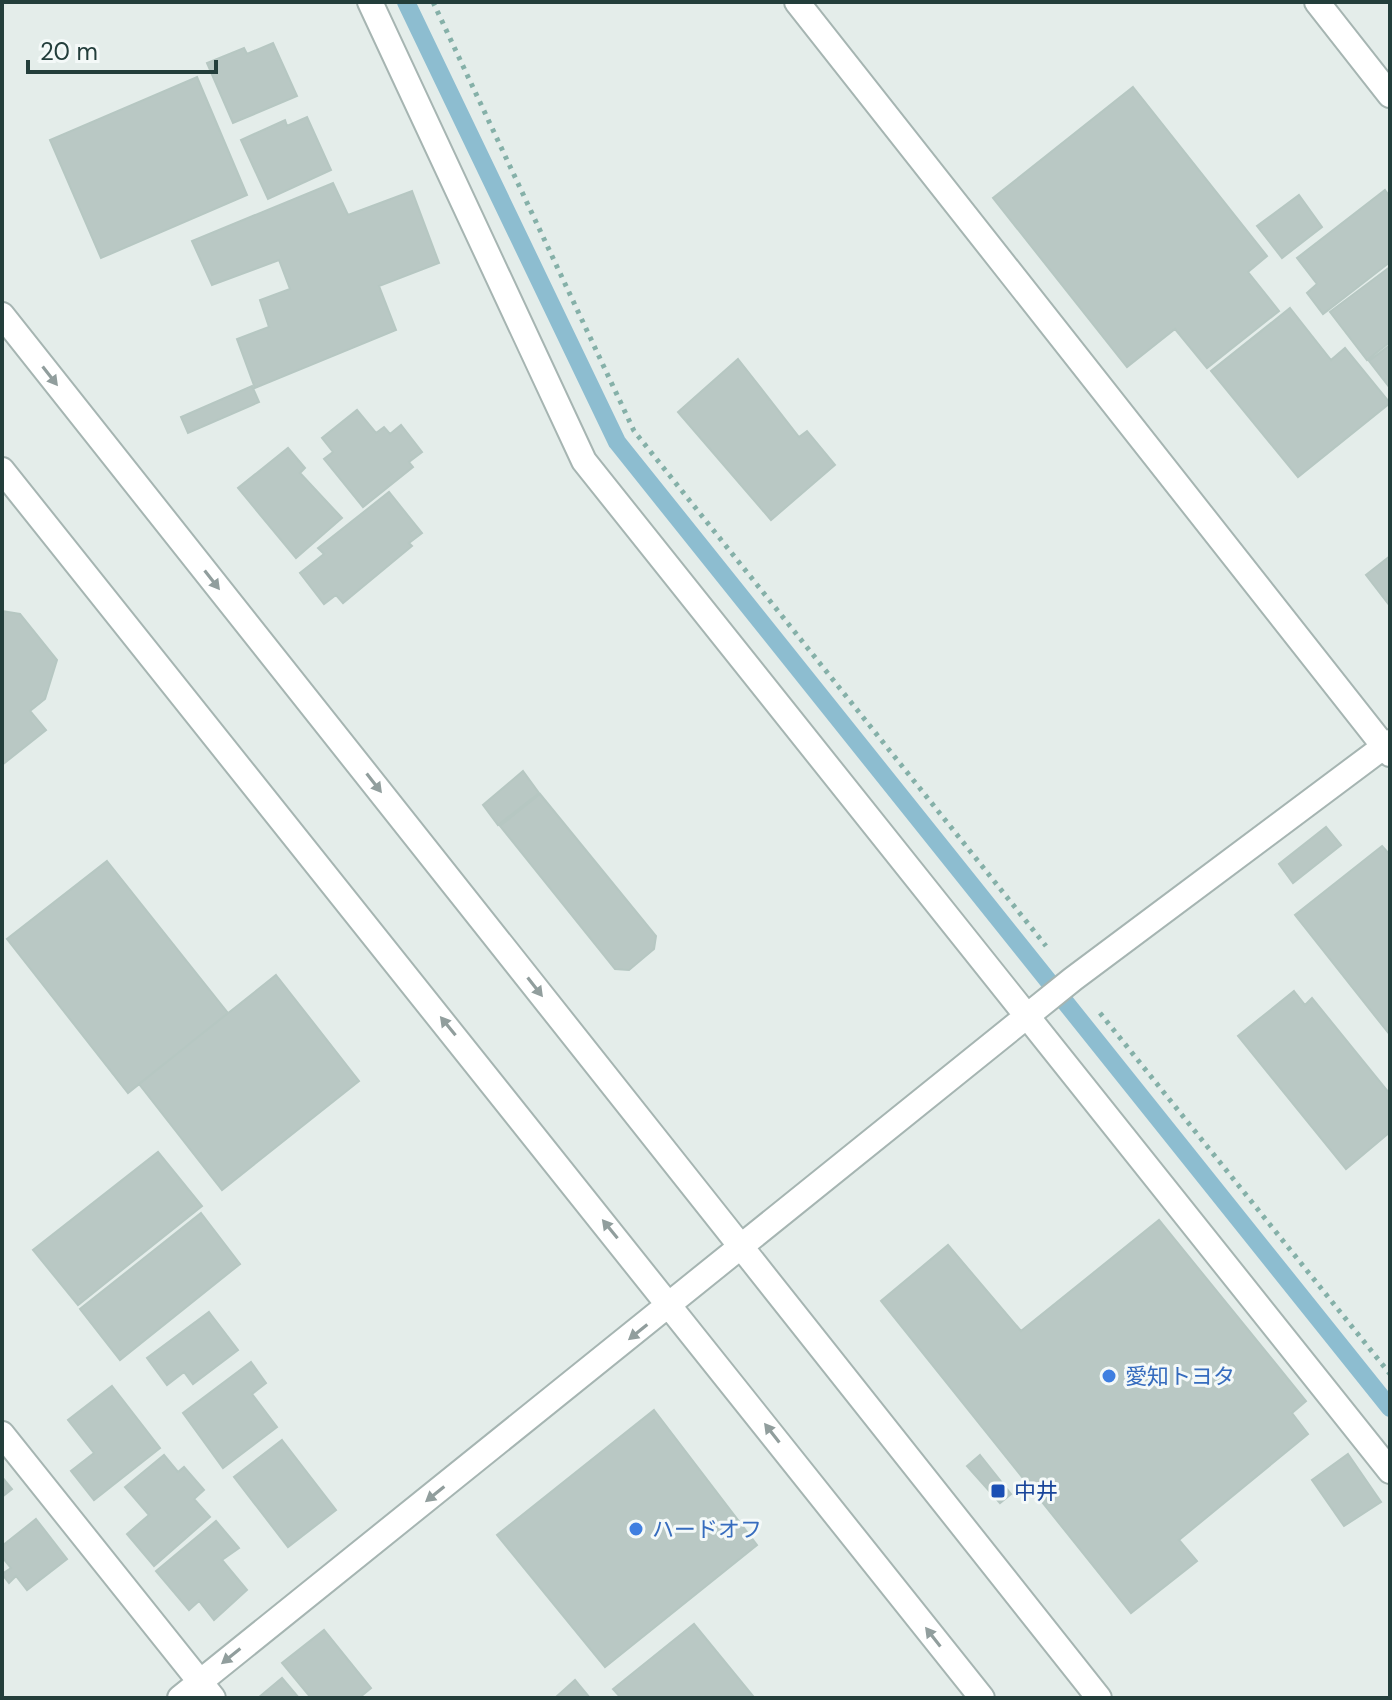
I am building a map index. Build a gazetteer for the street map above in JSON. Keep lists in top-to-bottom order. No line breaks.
{"places":{"other":["愛知トヨタ","ハードオフ"],"transit":["中井"]},"scale_bar":"20 m"}
